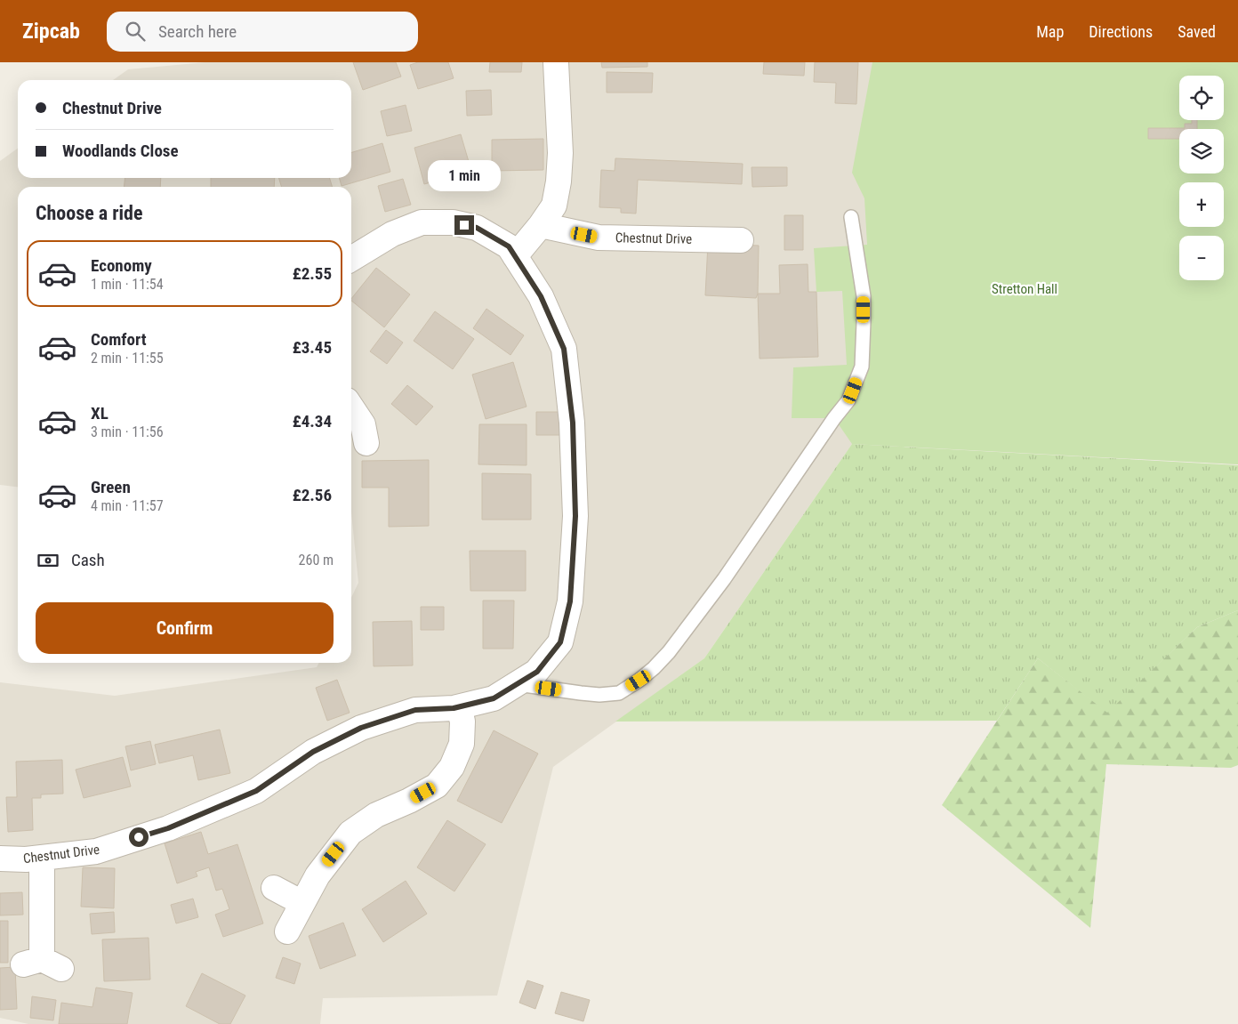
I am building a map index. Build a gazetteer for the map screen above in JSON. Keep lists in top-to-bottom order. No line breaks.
{"streets":{"street":["Chestnut Drive"]},"parks":["Stretton Hall"],"page":{"header":"Zipcab","search":"Search here","nav":["Map","Directions","Saved"],"map_buttons":["+","−"],"banner":["Chestnut Drive","Woodlands Close"],"bubble":"1 min","heading":"Choose a ride","list":[{"name":"Economy","note":"1 min · 11:54","value":"£2.55"},{"name":"Comfort","note":"2 min · 11:55","value":"£3.45"},{"name":"XL","note":"3 min · 11:56","value":"£4.34"},{"name":"Green","note":"4 min · 11:57","value":"£2.56"}],"pay":["Cash","260 m"],"buttons":"Confirm"}}
